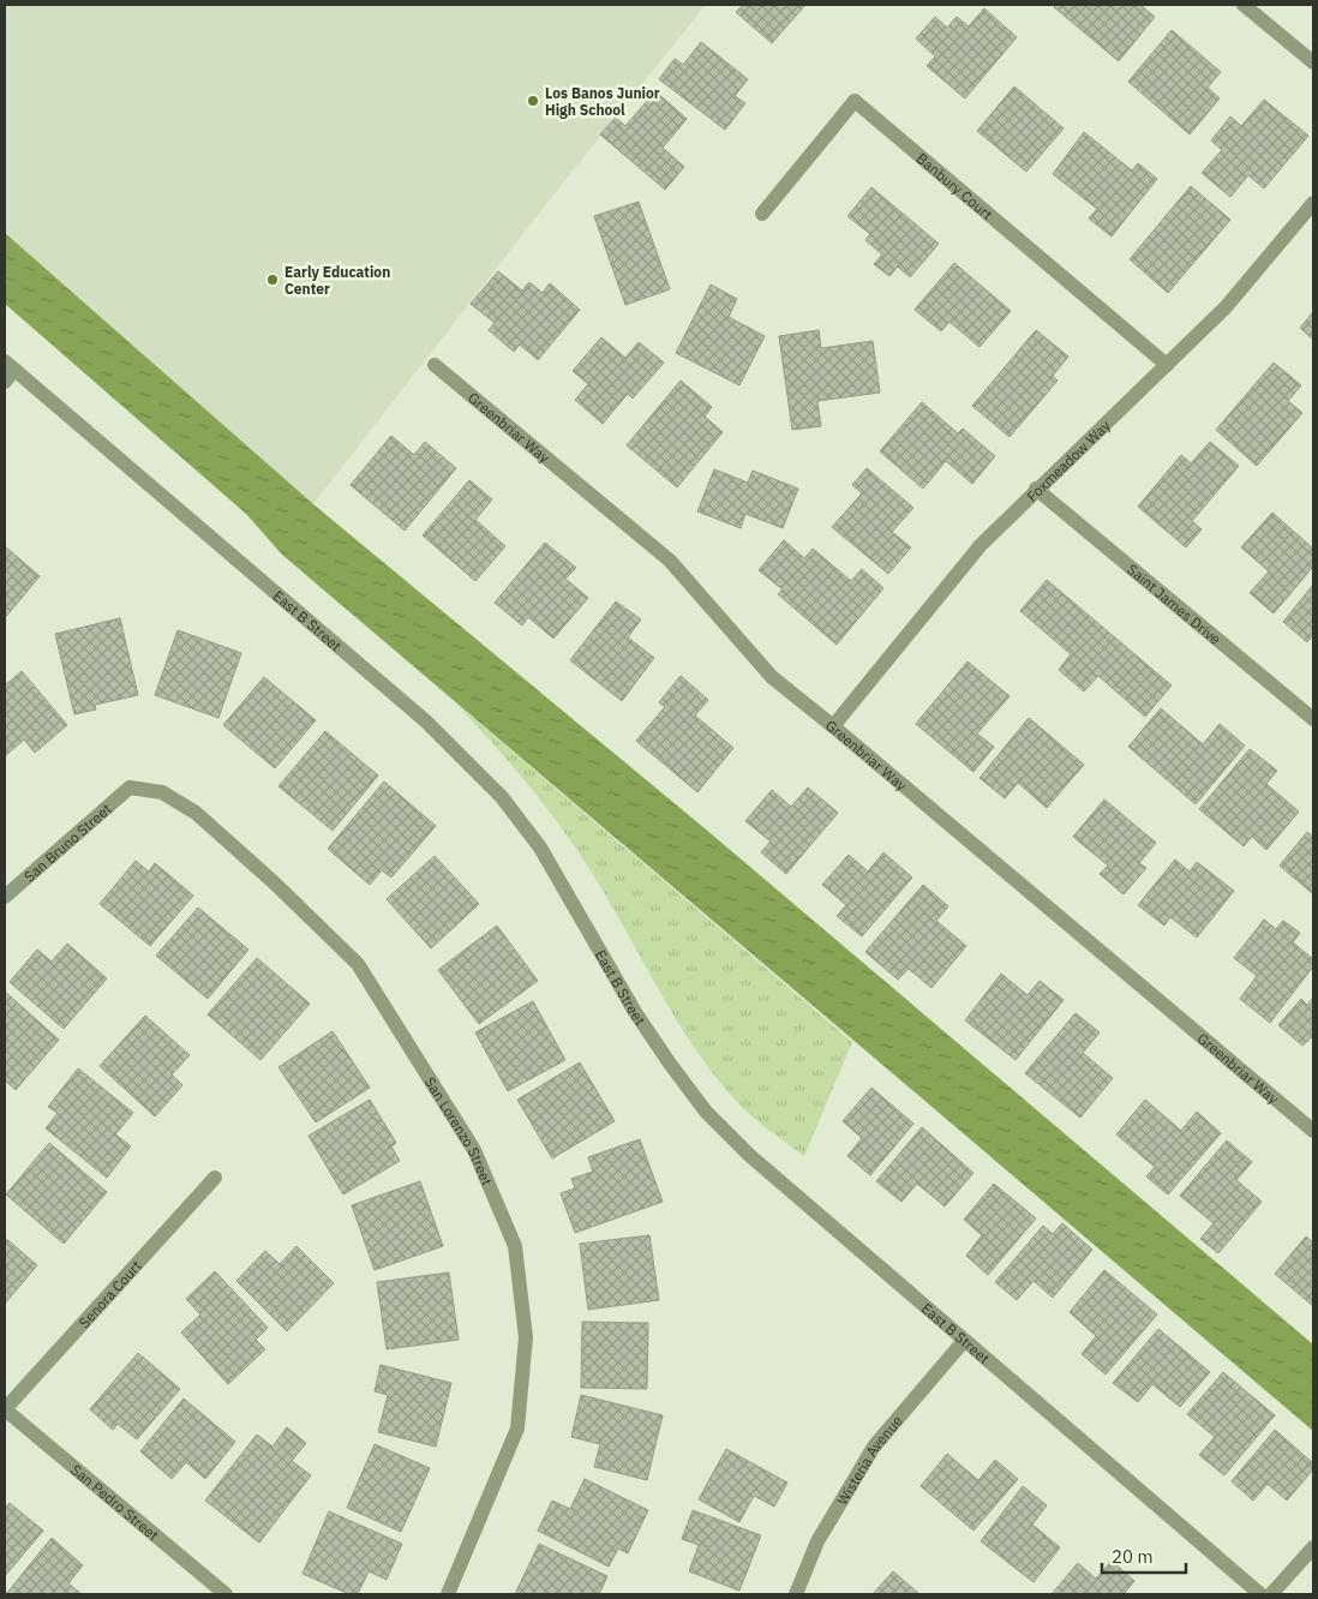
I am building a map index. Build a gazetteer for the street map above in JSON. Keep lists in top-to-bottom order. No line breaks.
{"streets":{"street":["Banbury Court","Greenbriar Way","Foxmeadow Way","Saint James Drive","East B Street","San Bruno Street","San Lorenzo Street","Senora Court","Wisteria Avenue","San Pedro Street"]},"crossings":[["Banbury Court","Foxmeadow Way"],["Greenbriar Way","Foxmeadow Way"],["Foxmeadow Way","Saint James Drive"],["East B Street","Wisteria Avenue"],["San Bruno Street","San Lorenzo Street"],["Senora Court","San Pedro Street"]],"places":["Los Banos Junior High School","Early Education Center"],"scale_bar":"20 m"}
